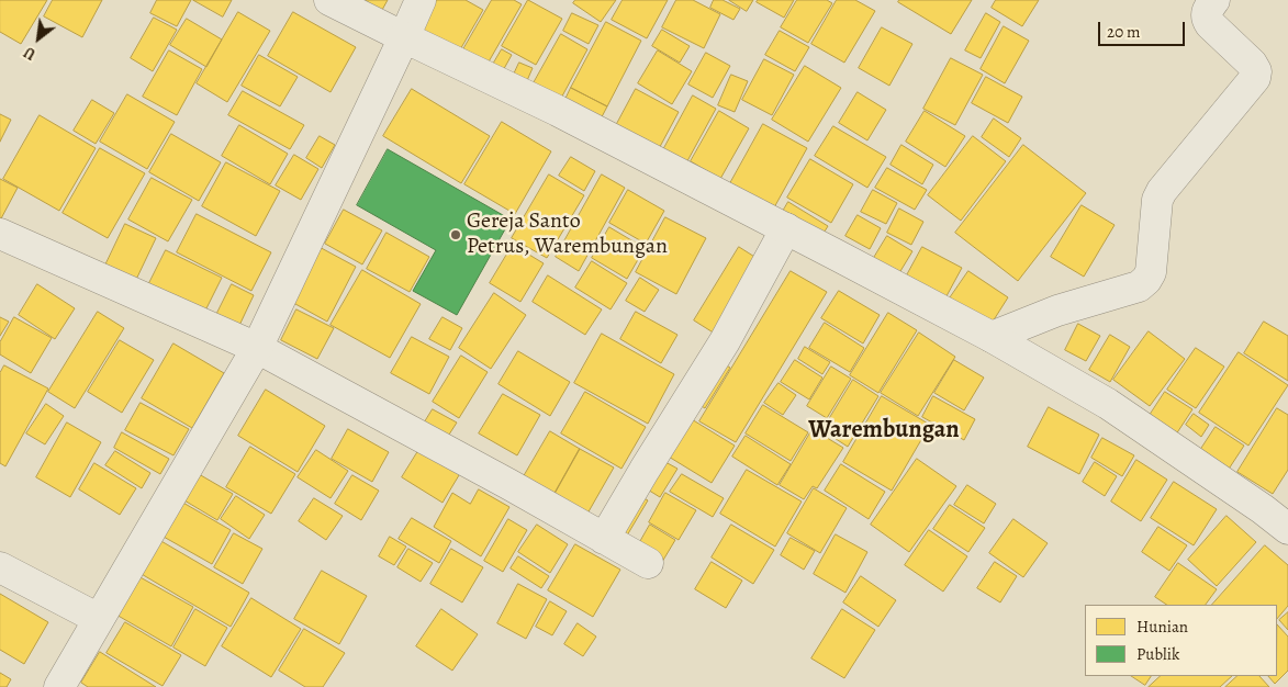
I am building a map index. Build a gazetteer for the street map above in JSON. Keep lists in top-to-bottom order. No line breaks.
{"districts":["Warembungan"],"places":["Gereja Santo Petrus, Warembungan"],"legend":["Hunian","Publik"],"scale_bar":"20 m","north":"bottom left"}
